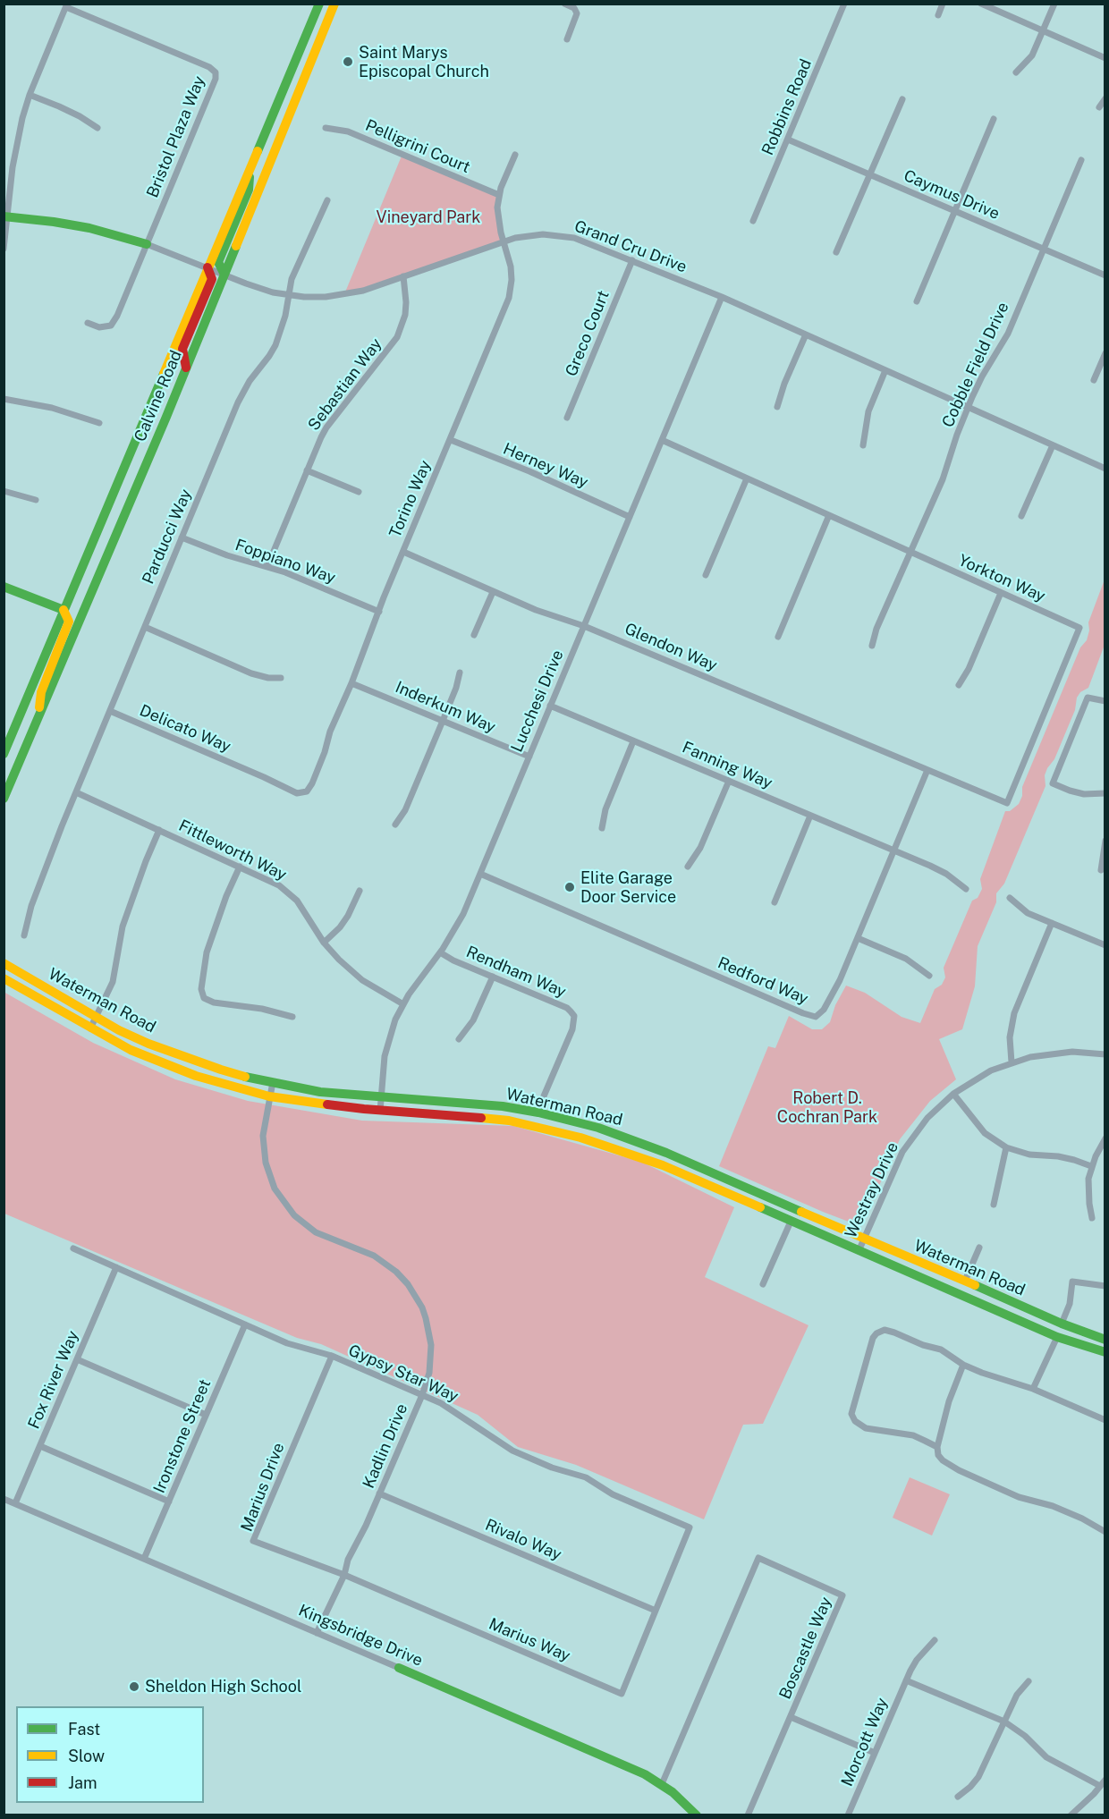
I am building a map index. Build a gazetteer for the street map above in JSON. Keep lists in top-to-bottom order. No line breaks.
{"streets":{"street":["Robbins Road","Bristol Plaza Way","Pelligrini Court","Caymus Drive","Grand Cru Drive","Greco Court","Cobble Field Drive","Sebastian Way","Calvine Road","Herney Way","Torino Way","Parducci Way","Foppiano Way","Yorkton Way","Glendon Way","Lucchesi Drive","Inderkum Way","Delicato Way","Fanning Way","Fittleworth Way","Rendham Way","Redford Way","Waterman Road","Westray Drive","Gypsy Star Way","Fox River Way","Ironstone Street","Kadlin Drive","Marius Drive","Rivalo Way","Kingsbridge Drive","Marius Way","Boscastle Way","Morcott Way"]},"crossings":[["Robbins Road","Caymus Drive"],["Bristol Plaza Way","Grand Cru Drive"],["Pelligrini Court","Torino Way"],["Caymus Drive","Cobble Field Drive"],["Grand Cru Drive","Greco Court"],["Grand Cru Drive","Cobble Field Drive"],["Grand Cru Drive","Sebastian Way"],["Grand Cru Drive","Calvine Road"],["Grand Cru Drive","Torino Way"],["Grand Cru Drive","Parducci Way"],["Grand Cru Drive","Lucchesi Drive"],["Cobble Field Drive","Yorkton Way"],["Sebastian Way","Foppiano Way"],["Herney Way","Torino Way"],["Herney Way","Lucchesi Drive"],["Torino Way","Foppiano Way"],["Torino Way","Glendon Way"],["Torino Way","Inderkum Way"],["Torino Way","Delicato Way"],["Parducci Way","Foppiano Way"],["Parducci Way","Delicato Way"],["Parducci Way","Fittleworth Way"],["Yorkton Way","Glendon Way"],["Yorkton Way","Lucchesi Drive"],["Yorkton Way","Redford Way"],["Glendon Way","Lucchesi Drive"],["Glendon Way","Redford Way"],["Lucchesi Drive","Inderkum Way"],["Lucchesi Drive","Fanning Way"],["Lucchesi Drive","Fittleworth Way"],["Lucchesi Drive","Rendham Way"],["Lucchesi Drive","Redford Way"],["Lucchesi Drive","Waterman Road"],["Fanning Way","Redford Way"],["Rendham Way","Waterman Road"],["Waterman Road","Westray Drive"],["Waterman Road","Kadlin Drive"],["Gypsy Star Way","Fox River Way"],["Gypsy Star Way","Ironstone Street"],["Gypsy Star Way","Kadlin Drive"],["Gypsy Star Way","Marius Drive"],["Gypsy Star Way","Rivalo Way"],["Gypsy Star Way","Marius Way"],["Fox River Way","Kingsbridge Drive"],["Ironstone Street","Kingsbridge Drive"],["Kadlin Drive","Marius Drive"],["Kadlin Drive","Rivalo Way"],["Kadlin Drive","Kingsbridge Drive"],["Kadlin Drive","Marius Way"],["Marius Drive","Marius Way"],["Rivalo Way","Marius Way"],["Kingsbridge Drive","Boscastle Way"]],"parks":["Vineyard Park","Robert D. Cochran Park"],"places":["Saint Marys Episcopal Church","Elite Garage Door Service","Sheldon High School"],"legend":["Fast","Slow","Jam"]}
